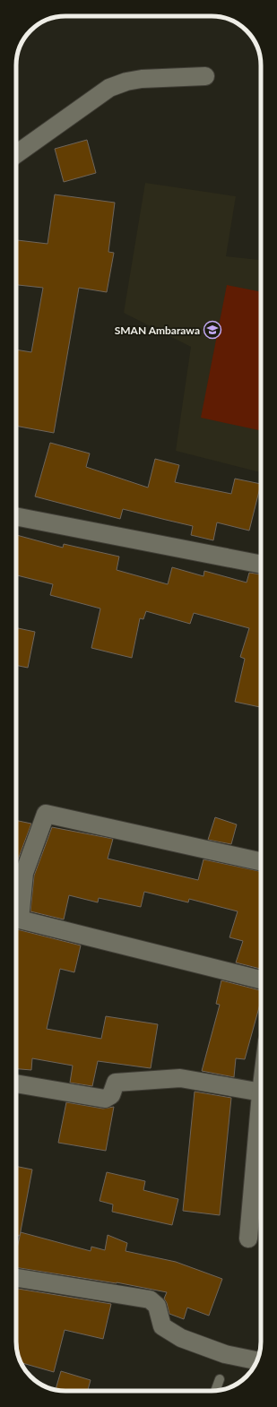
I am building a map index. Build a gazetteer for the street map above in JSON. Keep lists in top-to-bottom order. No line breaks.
{"places":{"school or university":["SMAN Ambarawa"]}}
